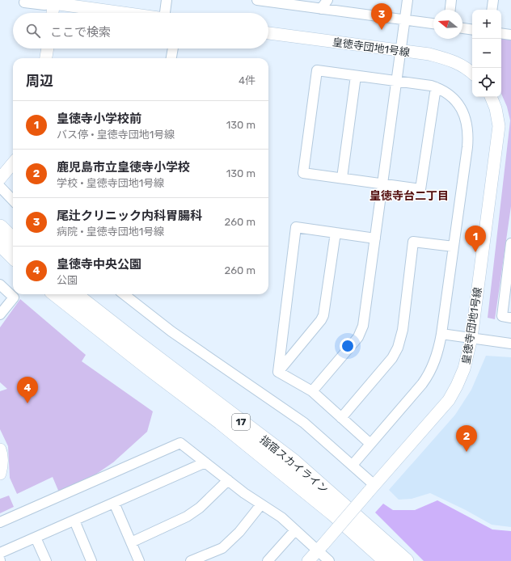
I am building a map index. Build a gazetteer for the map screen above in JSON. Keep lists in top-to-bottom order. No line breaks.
{"streets":{"main road":["17","指宿スカイライン"],"street":["皇徳寺団地1号線"]},"districts":["皇徳寺台二丁目"],"north":"left","page":{"pins":["3","1","4","2"],"map_buttons":["+","−"],"search":"ここで検索","heading":["周辺","4件"],"list":[{"mark":"1","name":"皇徳寺小学校前","note":"バス停 · 皇徳寺団地1号線","value":"130 m"},{"mark":"2","name":"鹿児島市立皇徳寺小学校","note":"学校 · 皇徳寺団地1号線","value":"130 m"},{"mark":"3","name":"尾辻クリニック内科胃腸科","note":"病院 · 皇徳寺団地1号線","value":"260 m"},{"mark":"4","name":"皇徳寺中央公園","note":"公園","value":"260 m"}]}}
